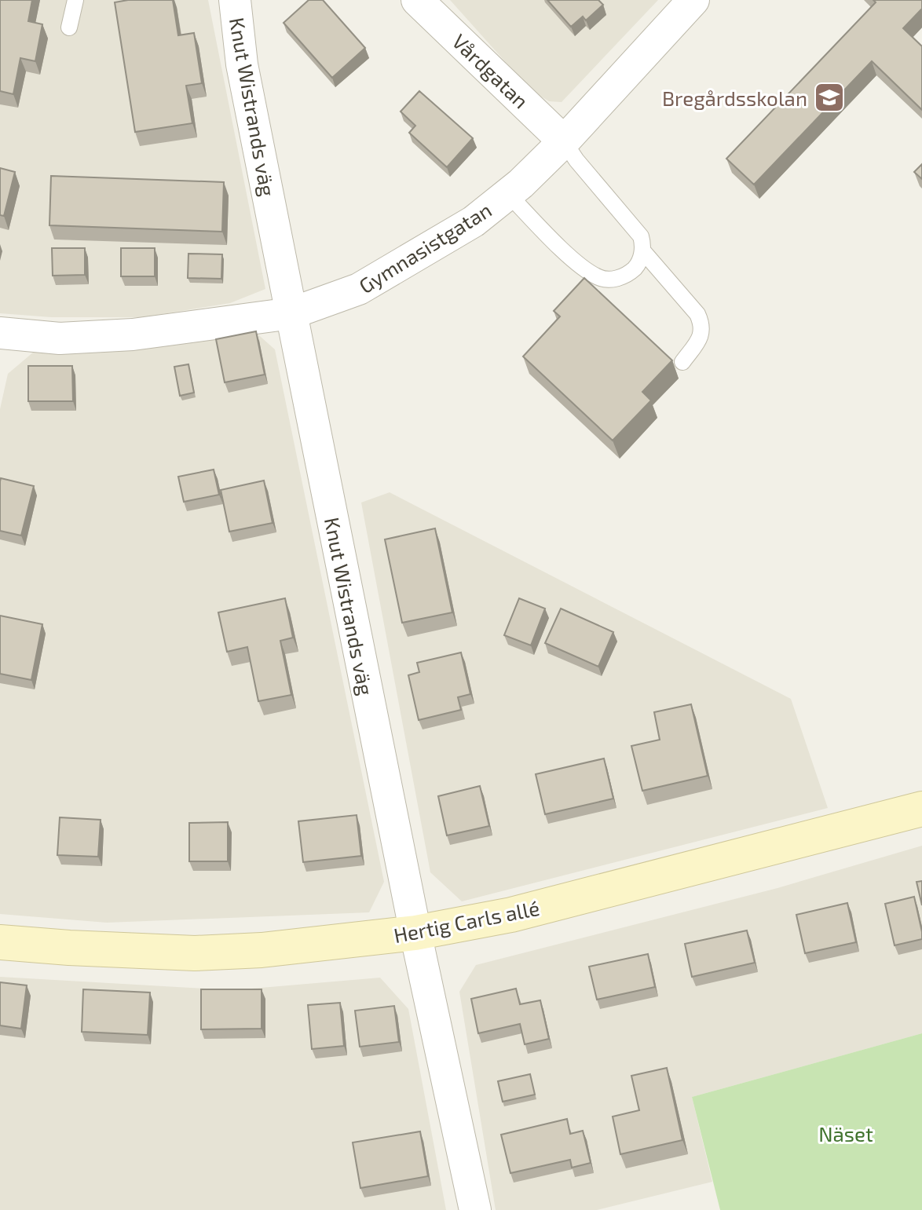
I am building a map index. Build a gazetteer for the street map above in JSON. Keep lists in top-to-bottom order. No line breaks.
{"streets":{"street":["Vårdgatan","Knut Wistrands väg","Gymnasistgatan","Hertig Carls allé"]},"crossings":[["Vårdgatan","Gymnasistgatan"],["Knut Wistrands väg","Gymnasistgatan"],["Knut Wistrands väg","Hertig Carls allé"]],"parks":["Näset"],"places":{"school or university":["Bregårdsskolan"]}}
